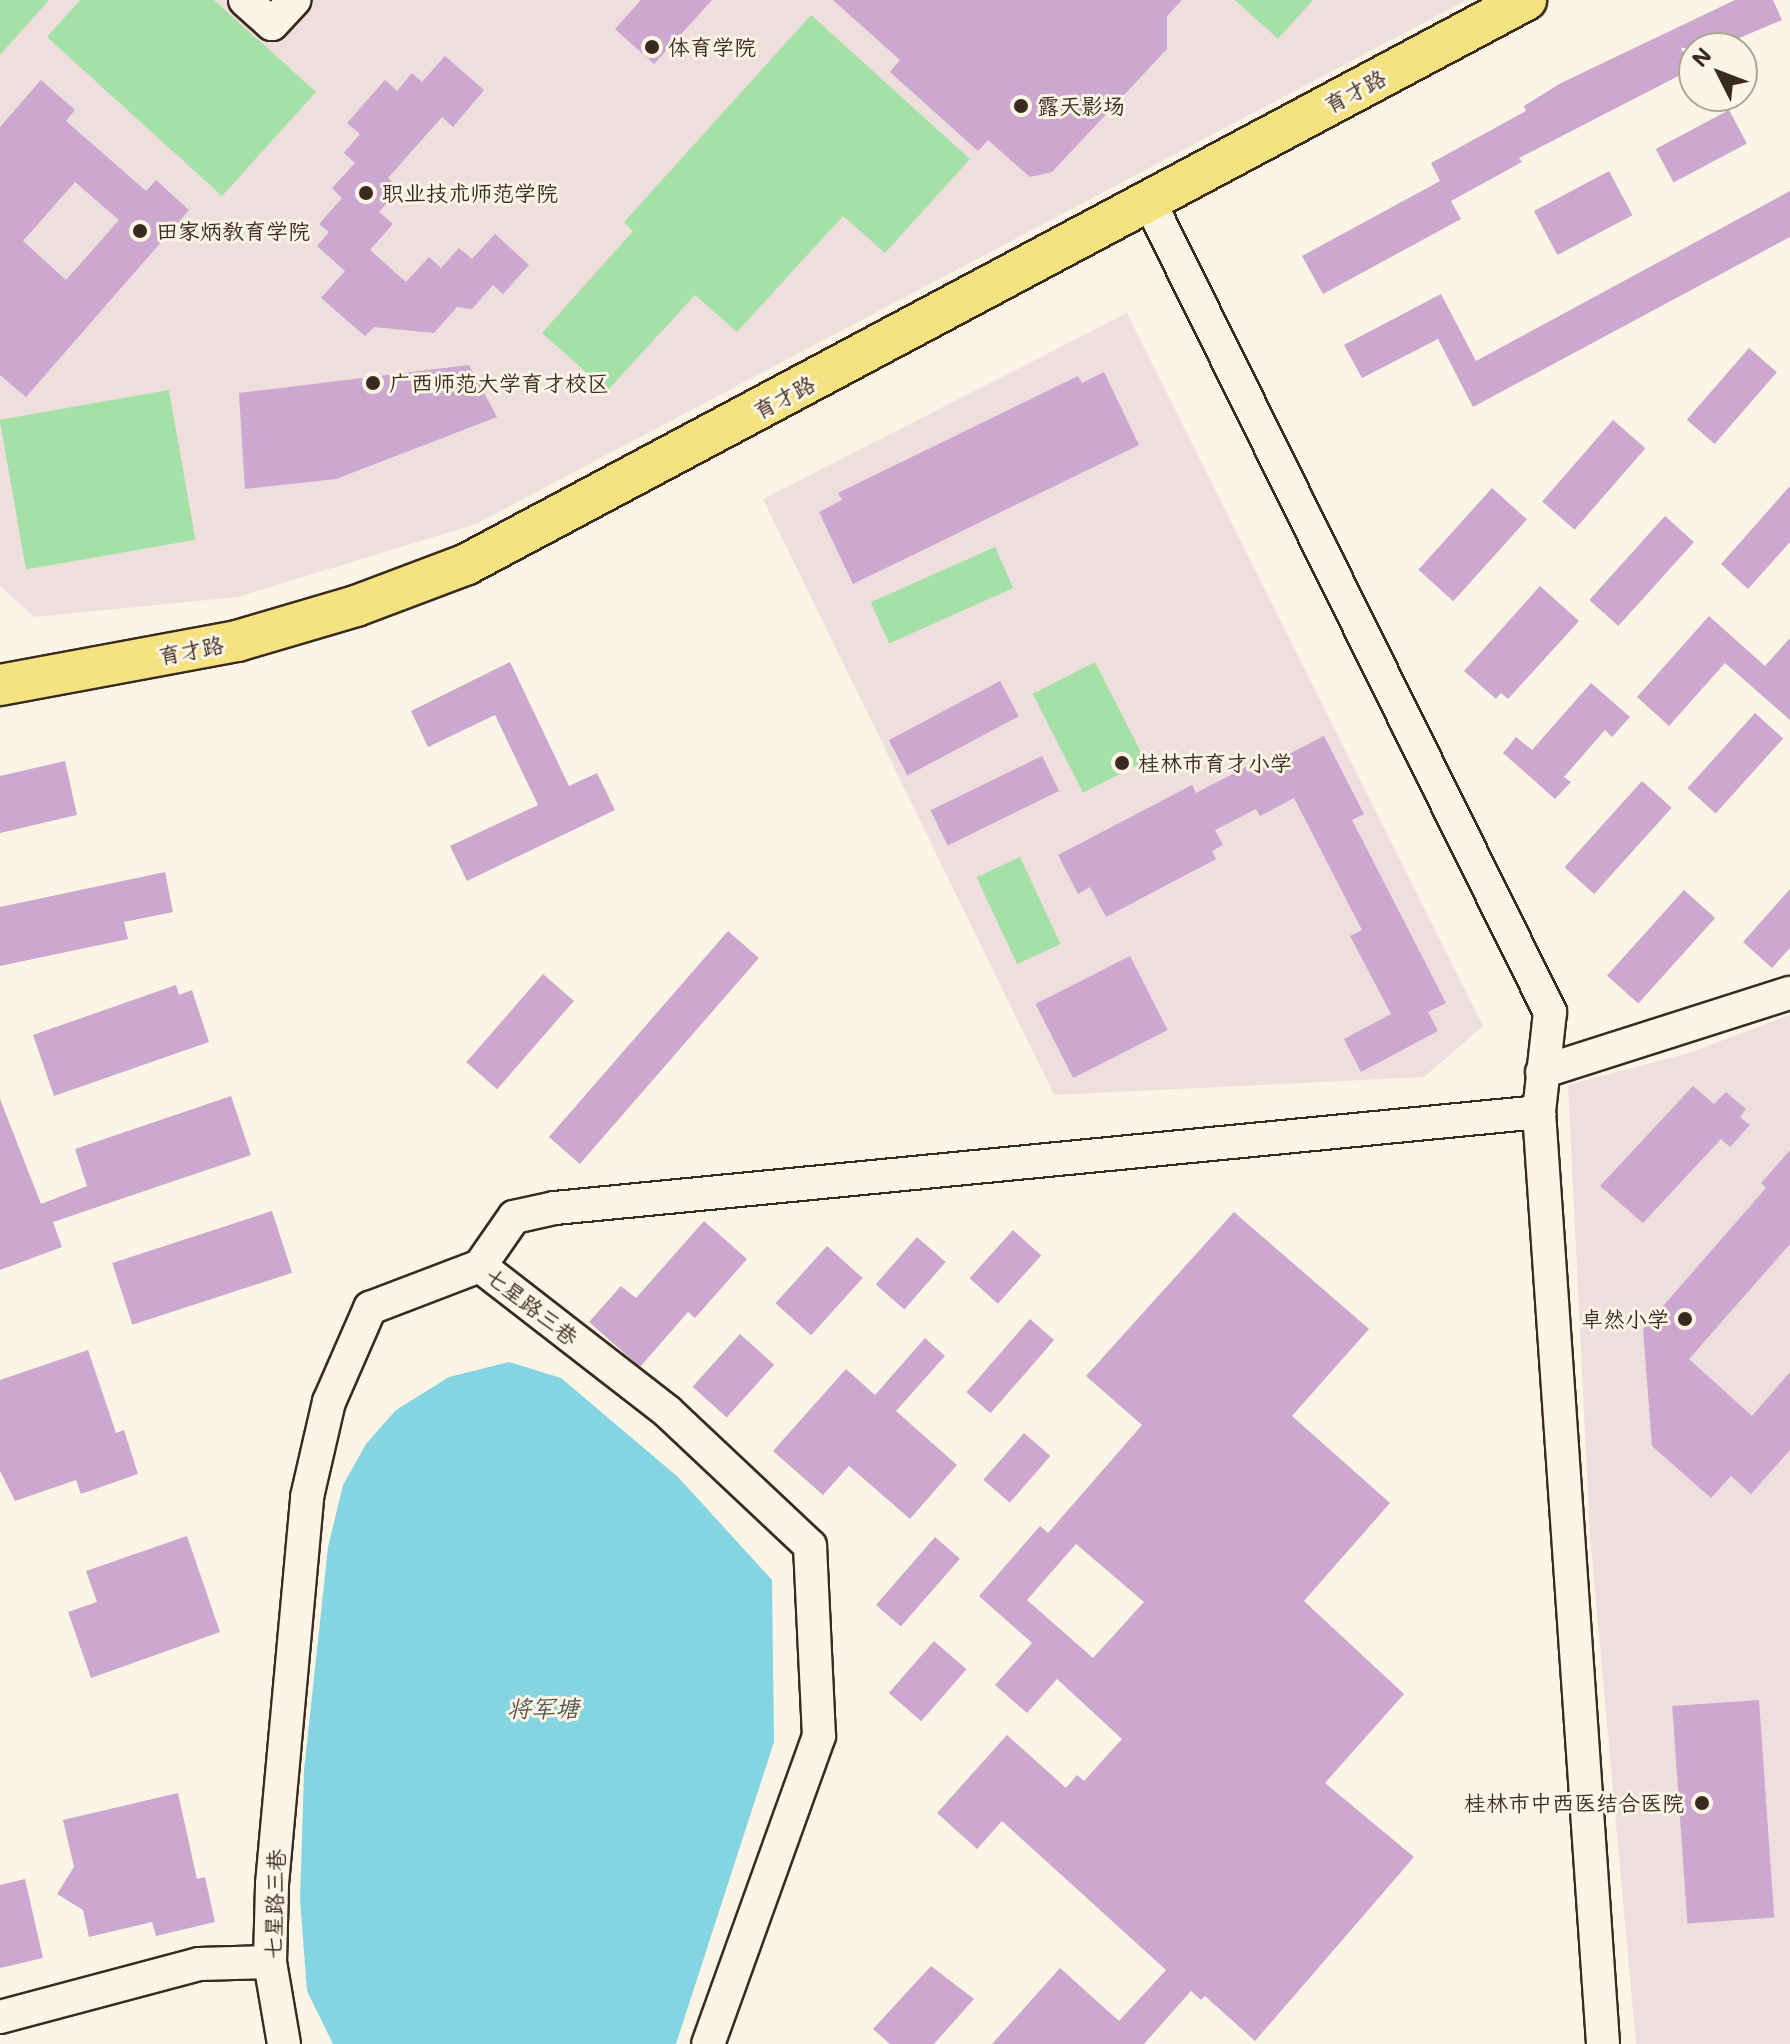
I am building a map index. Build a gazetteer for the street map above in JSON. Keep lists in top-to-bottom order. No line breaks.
{"streets":{"main road":["育才路"],"street":["七星路三巷"]},"water":["将军塘"],"places":["体育学院","露天影场","职业技术师范学院","田家炳教育学院","广西师范大学育才校区","桂林市育才小学","卓然小学","桂林市中西医结合医院"],"north":"top left"}
